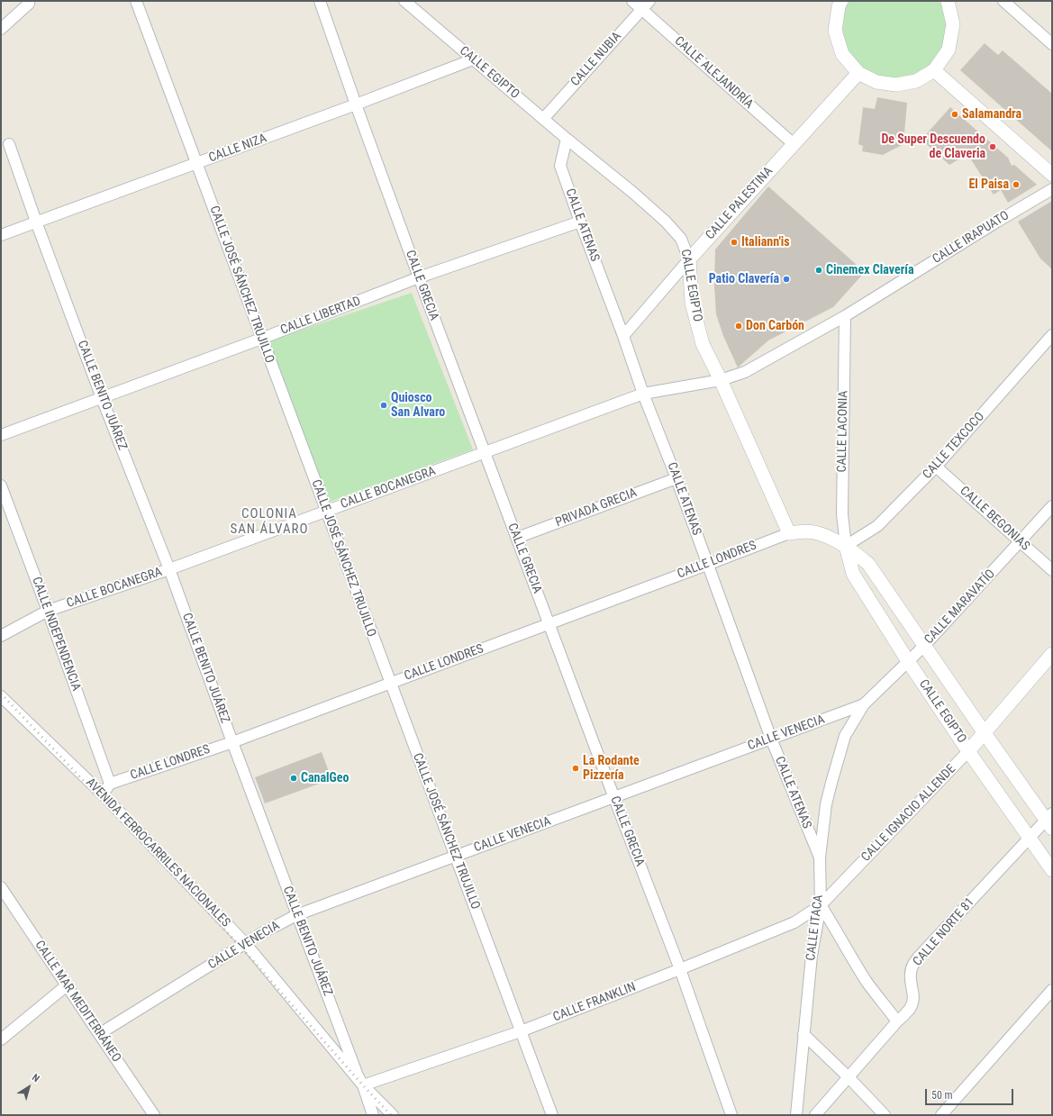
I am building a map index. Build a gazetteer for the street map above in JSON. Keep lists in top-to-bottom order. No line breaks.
{"streets":{"street":["CALLE NUBIA","CALLE EGIPTO","CALLE ALEJANDRÍA","CALLE NIZA","CALLE PALESTINA","CALLE ATENAS","CALLE IRAPUATO","CALLE JOSÉ SÁNCHEZ TRUJILLO","CALLE GRECIA","CALLE LIBERTAD","CALLE BENITO JUÁREZ","CALLE LACONIA","CALLE TEXCOCO","CALLE BOCANEGRA","PRIVADA GRECIA","CALLE BEGONIAS","CALLE LONDRES","CALLE MARAVATÍO","CALLE INDEPENDENCIA","CALLE VENECIA","CALLE IGNACIO ALLENDE","AVENIDA FERROCARRILES NACIONALES","CALLE ITACA","CALLE NORTE 81","CALLE MAR MEDITERRÁNEO","CALLE FRANKLIN"]},"crossings":[["CALLE NUBIA","CALLE EGIPTO"],["CALLE NUBIA","CALLE ALEJANDRÍA"],["CALLE EGIPTO","CALLE NIZA"],["CALLE EGIPTO","CALLE PALESTINA"],["CALLE EGIPTO","CALLE ATENAS"],["CALLE EGIPTO","CALLE IRAPUATO"],["CALLE EGIPTO","CALLE LACONIA"],["CALLE EGIPTO","CALLE TEXCOCO"],["CALLE EGIPTO","CALLE BOCANEGRA"],["CALLE EGIPTO","CALLE LONDRES"],["CALLE EGIPTO","CALLE MARAVATÍO"],["CALLE EGIPTO","CALLE IGNACIO ALLENDE"],["CALLE EGIPTO","CALLE NORTE 81"],["CALLE ALEJANDRÍA","CALLE PALESTINA"],["CALLE NIZA","CALLE JOSÉ SÁNCHEZ TRUJILLO"],["CALLE NIZA","CALLE GRECIA"],["CALLE NIZA","CALLE BENITO JUÁREZ"],["CALLE PALESTINA","CALLE ATENAS"],["CALLE ATENAS","CALLE LIBERTAD"],["CALLE ATENAS","CALLE BOCANEGRA"],["CALLE ATENAS","PRIVADA GRECIA"],["CALLE ATENAS","CALLE LONDRES"],["CALLE ATENAS","CALLE VENECIA"],["CALLE ATENAS","CALLE ITACA"],["CALLE IRAPUATO","CALLE LACONIA"],["CALLE IRAPUATO","CALLE BOCANEGRA"],["CALLE JOSÉ SÁNCHEZ TRUJILLO","CALLE LIBERTAD"],["CALLE JOSÉ SÁNCHEZ TRUJILLO","CALLE BOCANEGRA"],["CALLE JOSÉ SÁNCHEZ TRUJILLO","CALLE LONDRES"],["CALLE JOSÉ SÁNCHEZ TRUJILLO","CALLE VENECIA"],["CALLE JOSÉ SÁNCHEZ TRUJILLO","CALLE FRANKLIN"],["CALLE GRECIA","CALLE LIBERTAD"],["CALLE GRECIA","CALLE BOCANEGRA"],["CALLE GRECIA","PRIVADA GRECIA"],["CALLE GRECIA","CALLE LONDRES"],["CALLE GRECIA","CALLE VENECIA"],["CALLE GRECIA","CALLE FRANKLIN"],["CALLE LIBERTAD","CALLE BENITO JUÁREZ"],["CALLE BENITO JUÁREZ","CALLE BOCANEGRA"],["CALLE BENITO JUÁREZ","CALLE LONDRES"],["CALLE BENITO JUÁREZ","CALLE VENECIA"],["CALLE BENITO JUÁREZ","AVENIDA FERROCARRILES NACIONALES"],["CALLE BENITO JUÁREZ","CALLE FRANKLIN"],["CALLE LACONIA","CALLE TEXCOCO"],["CALLE TEXCOCO","CALLE BEGONIAS"],["CALLE BOCANEGRA","CALLE INDEPENDENCIA"],["CALLE BEGONIAS","CALLE MARAVATÍO"],["CALLE LONDRES","CALLE INDEPENDENCIA"],["CALLE MARAVATÍO","CALLE VENECIA"],["CALLE MARAVATÍO","CALLE ITACA"],["CALLE VENECIA","AVENIDA FERROCARRILES NACIONALES"],["CALLE VENECIA","CALLE ITACA"],["CALLE VENECIA","CALLE MAR MEDITERRÁNEO"],["CALLE IGNACIO ALLENDE","CALLE ITACA"],["CALLE IGNACIO ALLENDE","CALLE FRANKLIN"],["AVENIDA FERROCARRILES NACIONALES","CALLE FRANKLIN"],["CALLE ITACA","CALLE FRANKLIN"]],"districts":["COLONIA SAN ÁLVARO"],"places":["Salamandra","De Super Descuendo de Claveria","El Paisa","Italiann'is","Cinemex Clavería","Patio Clavería","Don Carbón","Quiosco San Alvaro","La Rodante Pizzería","CanalGeo"],"scale_bar":"50 m","north":"top right"}
